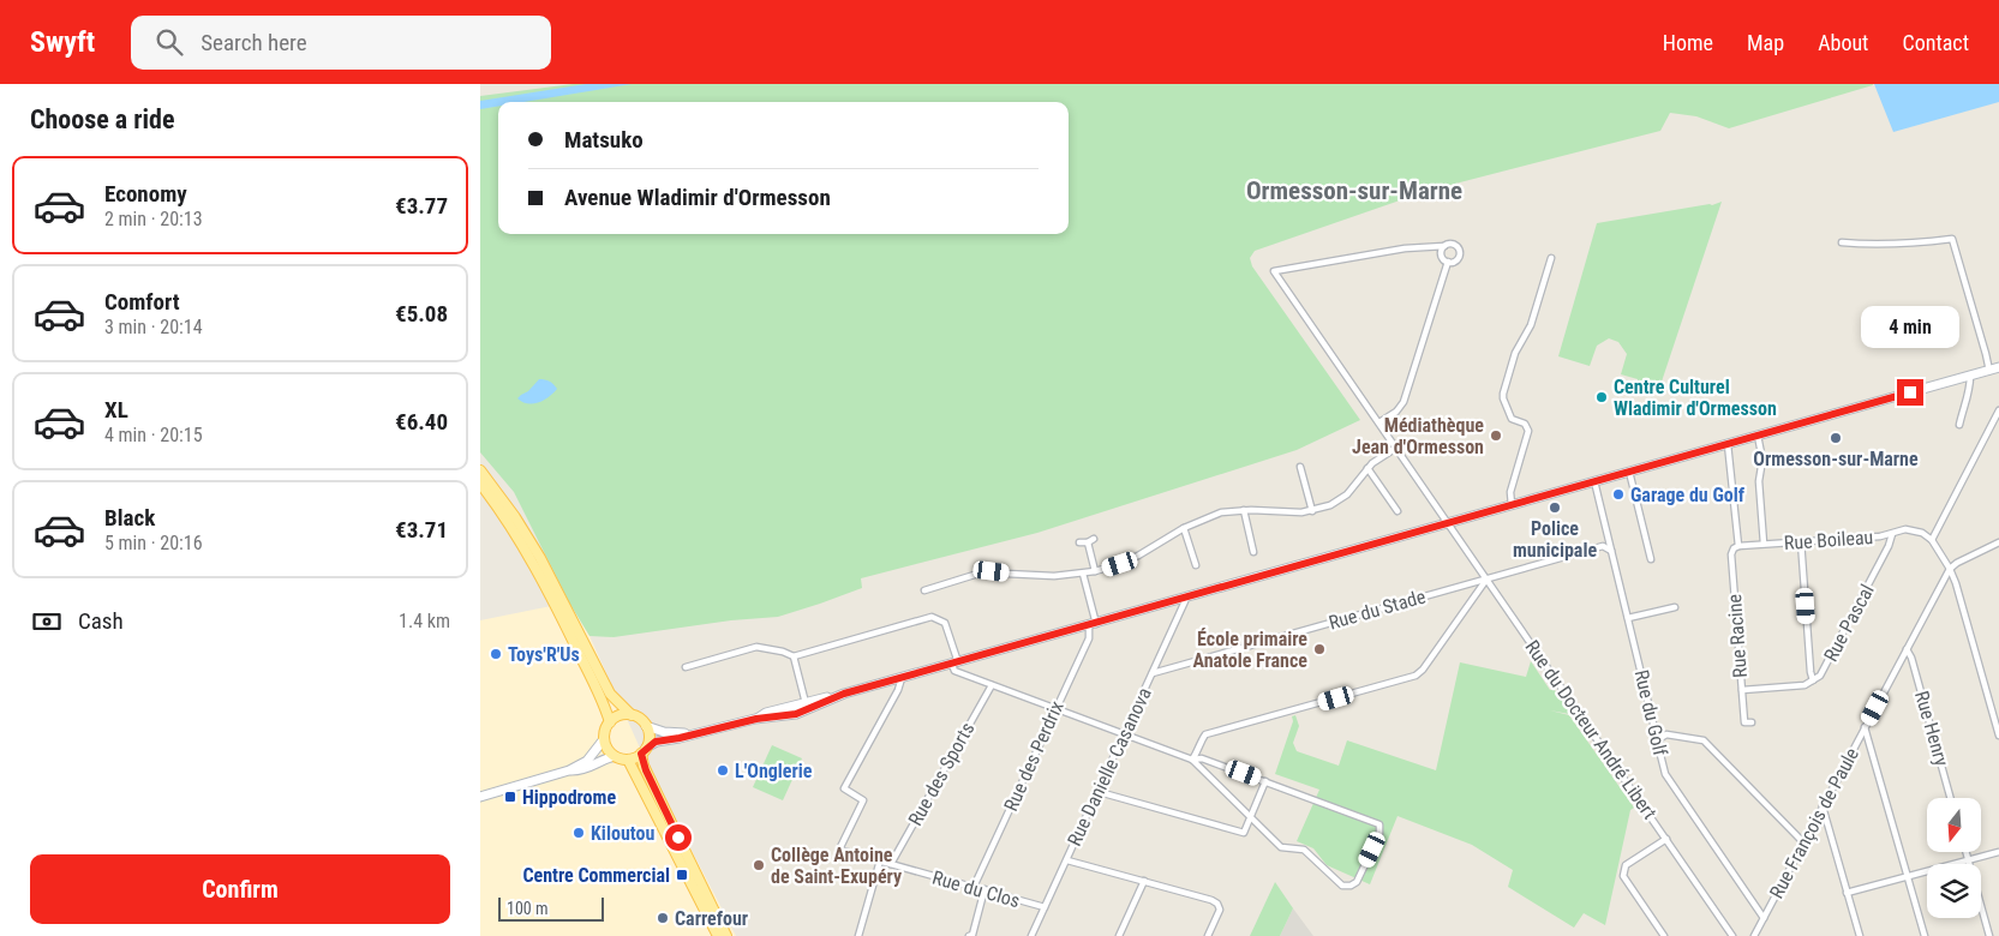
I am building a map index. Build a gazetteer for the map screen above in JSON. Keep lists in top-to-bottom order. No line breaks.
{"streets":{"street":["Rue Boileau","Rue du Stade","Rue Pascal","Rue Racine","Rue du Golf","Rue Henry","Rue du Docteur André Libert","Rue des Perdrix","Rue Danielle Casanova","Rue des Sports","Rue François de Paule","Rue du Clos"]},"crossings":[["Rue Boileau","Rue Pascal"],["Rue du Stade","Rue du Docteur André Libert"],["Rue du Stade","Rue Danielle Casanova"],["Rue Pascal","Rue Racine"],["Rue du Golf","Rue François de Paule"],["Rue Henry","Rue François de Paule"],["Rue des Perdrix","Rue du Clos"],["Rue Danielle Casanova","Rue du Clos"],["Rue des Sports","Rue du Clos"]],"districts":["Ormesson-sur-Marne"],"places":{"other":["Centre Culturel Wladimir d'Ormesson","Médiathèque Jean d'Ormesson","Ormesson-sur-Marne","Garage du Golf","Police municipale","École primaire Anatole France","Toys'R'Us","L'Onglerie","Kiloutou","Collège Antoine de Saint-Exupéry","Carrefour"],"transit":["Hippodrome","Centre Commercial"]},"scale_bar":"100 m","north":"bottom","page":{"header":"Swyft","search":"Search here","nav":["Home","Map","About","Contact"],"heading":"Choose a ride","banner":["Matsuko","Avenue Wladimir d'Ormesson"],"list":[{"name":"Economy","note":"2 min · 20:13","value":"€3.77"},{"name":"Comfort","note":"3 min · 20:14","value":"€5.08"},{"name":"XL","note":"4 min · 20:15","value":"€6.40"},{"name":"Black","note":"5 min · 20:16","value":"€3.71"}],"bubble":"4 min","pay":["Cash","1.4 km"],"buttons":"Confirm","scale":"100 m"}}
